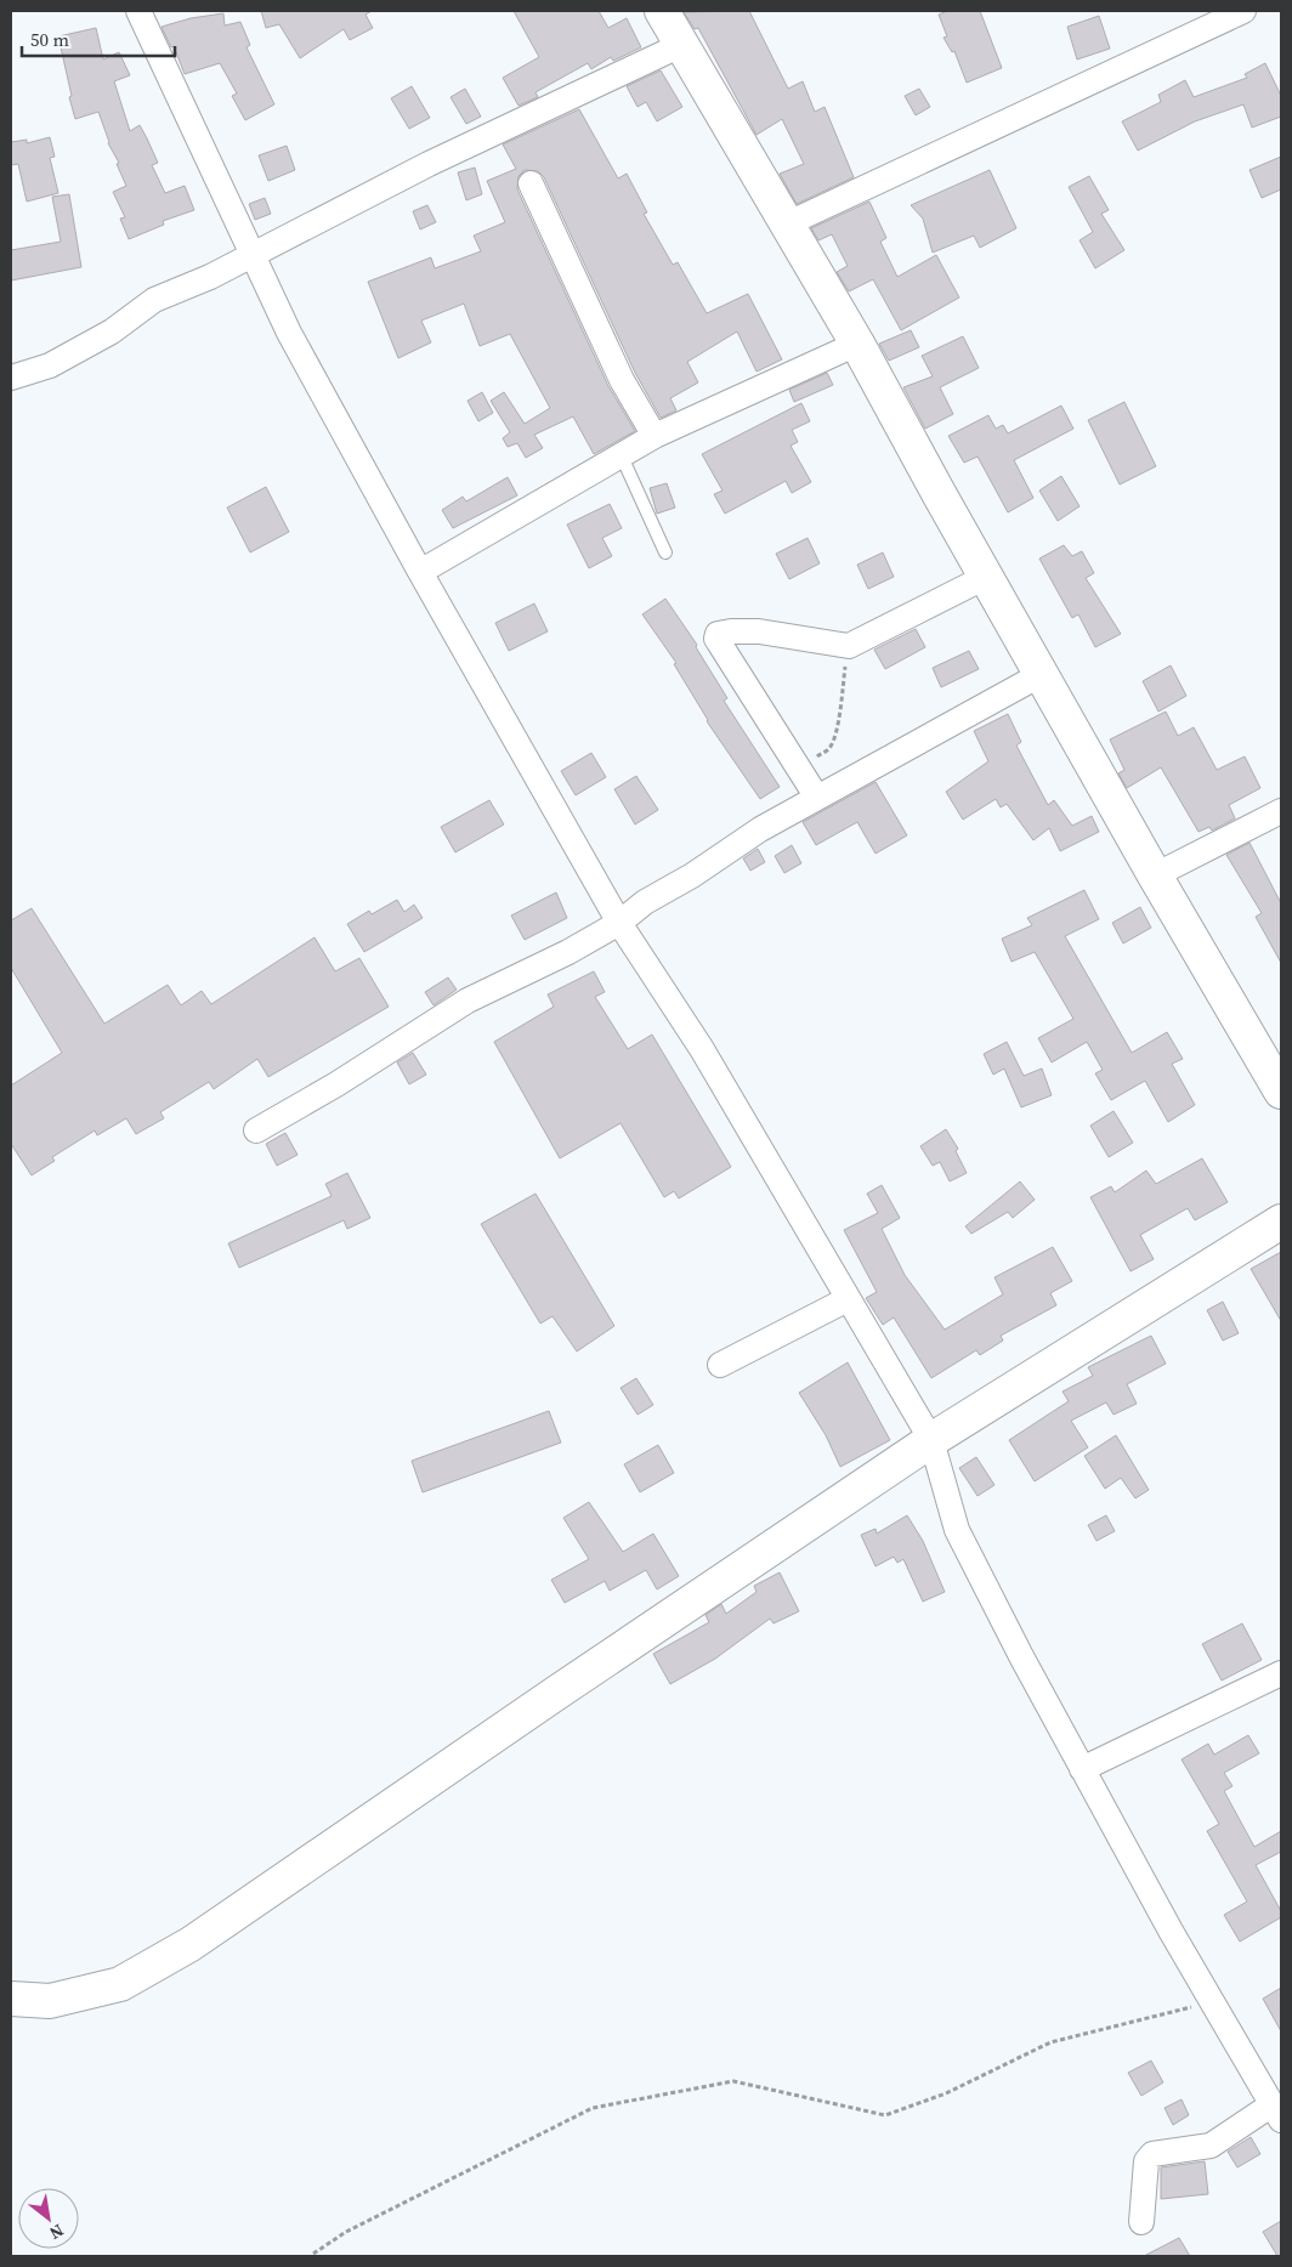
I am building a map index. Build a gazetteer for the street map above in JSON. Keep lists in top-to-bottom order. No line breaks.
{"scale_bar":"50 m","north":"bottom right"}
